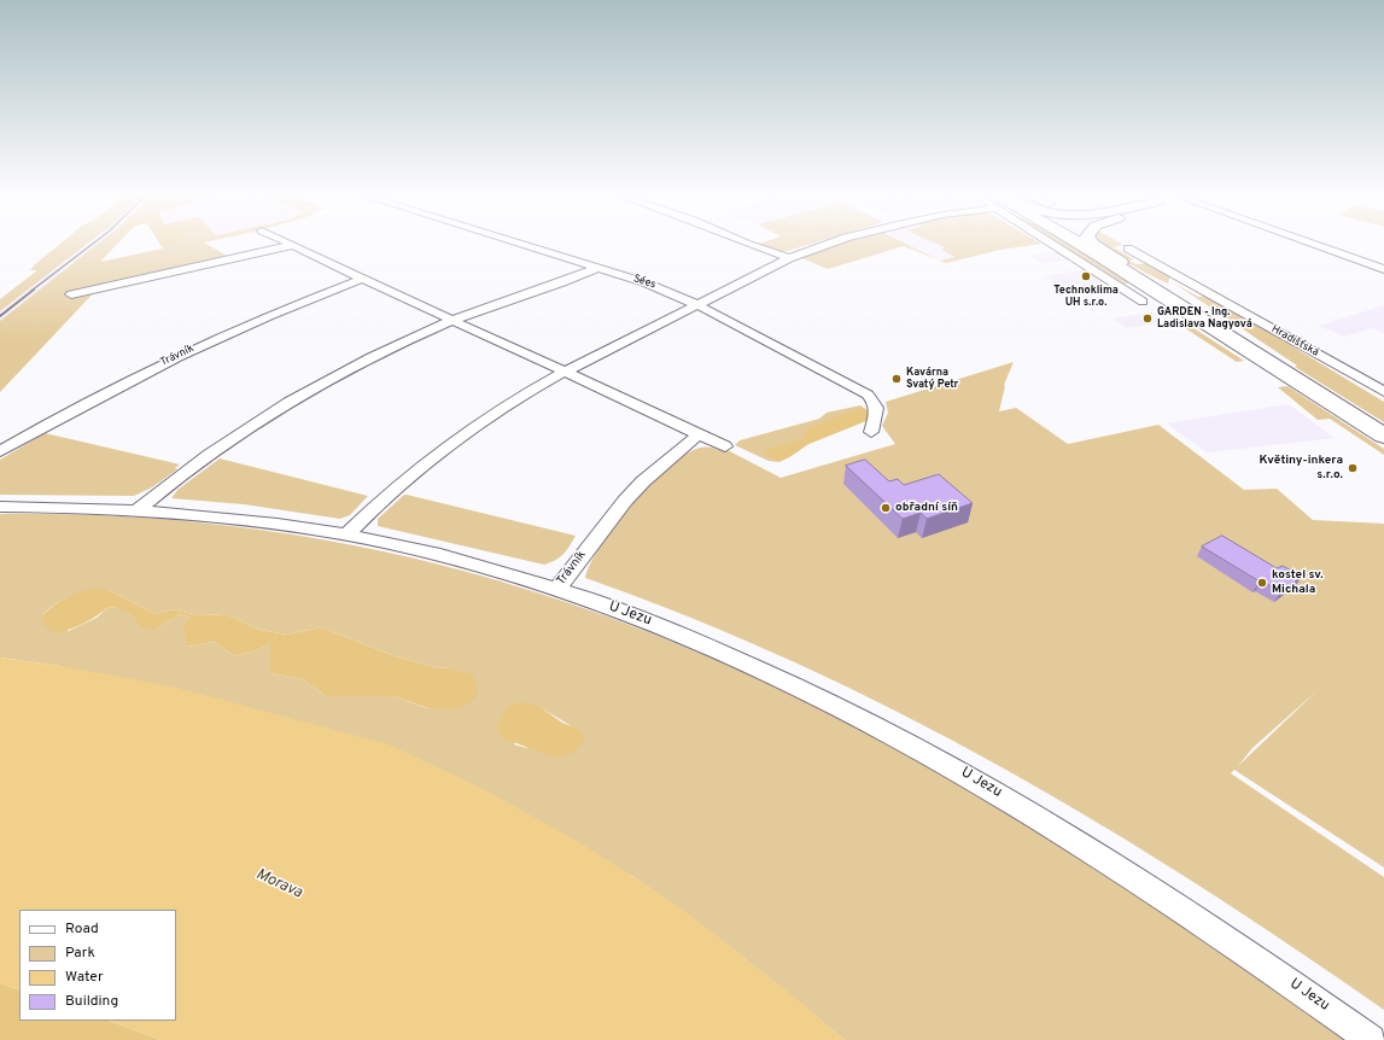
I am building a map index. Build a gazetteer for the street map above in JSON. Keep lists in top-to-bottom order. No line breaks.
{"streets":{"street":["Sées","Hradišťská","Trávník","U Jezu"]},"crossings":[["Trávník","U Jezu"]],"water":["Morava"],"places":["Technoklima UH s.r.o.","GARDEN - Ing. Ladislava Nagyová","Kavárna Svatý Petr","Květiny-inkera s.r.o.","obřadní síň","kostel sv. Michala"],"legend":["Road","Park","Water","Building"]}
